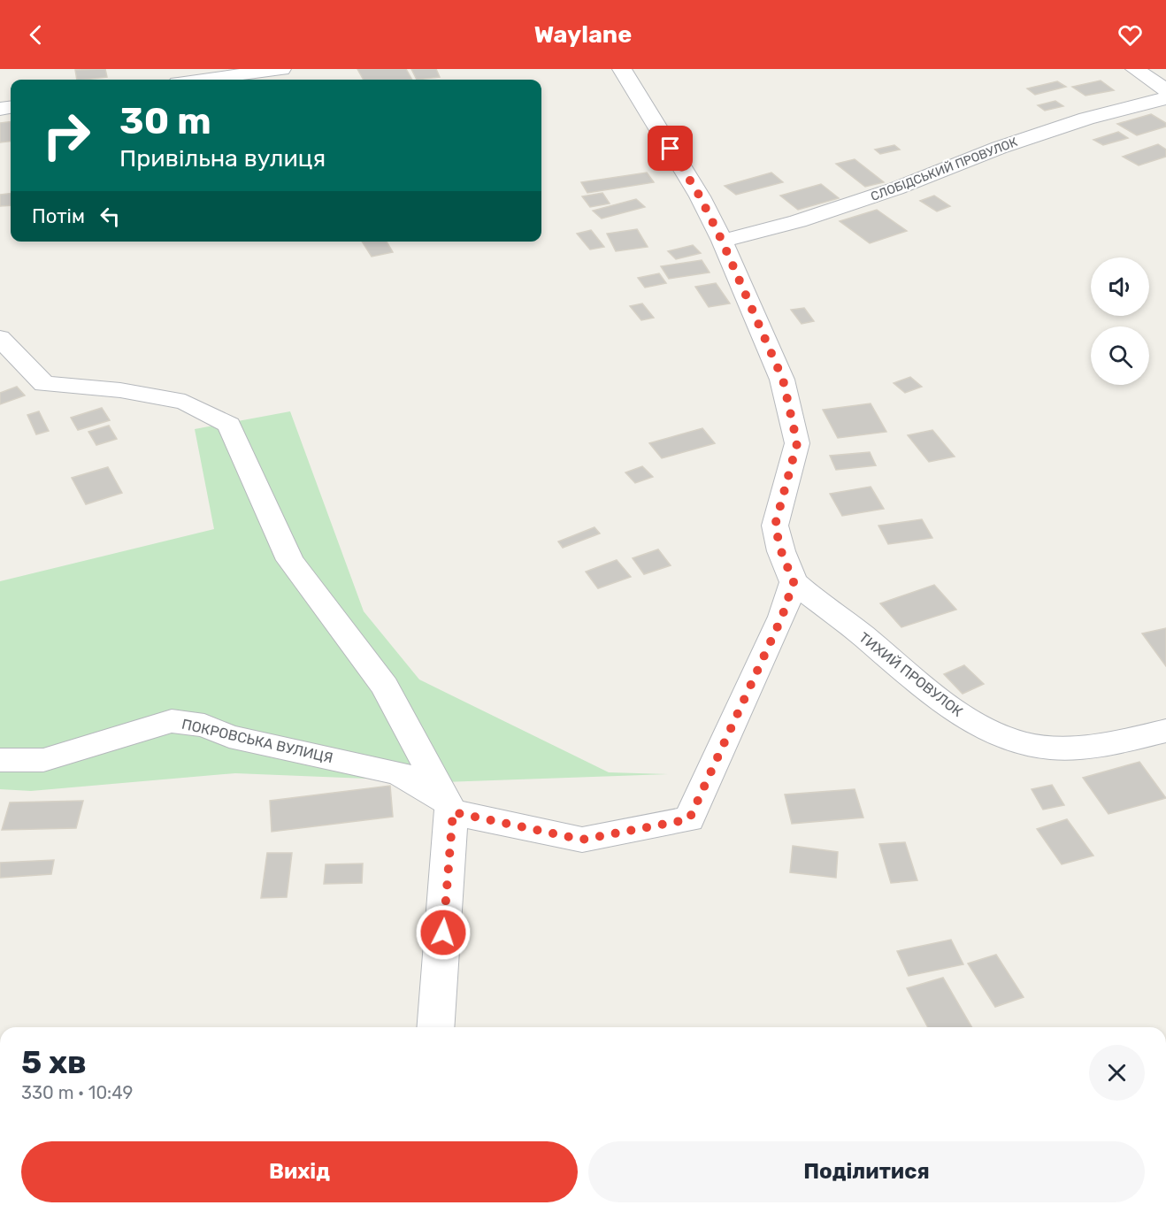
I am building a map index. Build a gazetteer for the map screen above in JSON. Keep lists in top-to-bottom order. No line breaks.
{"streets":{"street":["СЛОБІДСЬКИЙ ПРОВУЛОК","ТИХИЙ ПРОВУЛОК","ПОКРОВСЬКА ВУЛИЦЯ"]},"crossings":[["ТИХИЙ ПРОВУЛОК","ПОКРОВСЬКА ВУЛИЦЯ"]],"page":{"header":"Waylane","turn":["30 m","Привільна вулиця"],"then":"Потім","heading":["5 хв","330 m · 10:49"],"buttons":["Вихід","Поділитися"]}}
